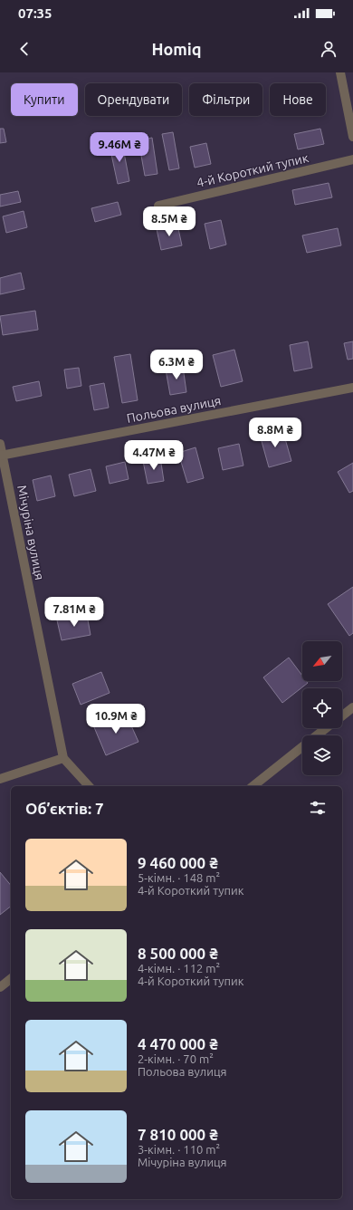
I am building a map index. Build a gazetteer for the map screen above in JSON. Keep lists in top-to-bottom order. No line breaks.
{"streets":{"street":["4-й Короткий тупик","Польова вулиця","Мічуріна вулиця"]},"crossings":[["Польова вулиця","Мічуріна вулиця"]],"north":"bottom left","page":{"status":"07:35","header":"Homiq","chip":["Купити","Орендувати","Фільтри","Нове"],"price":["9.46M ₴","8.5M ₴","6.3M ₴","8.8M ₴","4.47M ₴","7.81M ₴","10.9M ₴"],"heading":"Об’єктів: 7","list":[{"name":"9 460 000 ₴","note":"5-кімн. · 148 m² · 4-й Короткий тупик"},{"name":"8 500 000 ₴","note":"4-кімн. · 112 m² · 4-й Короткий тупик"},{"name":"4 470 000 ₴","note":"2-кімн. · 70 m² · Польова вулиця"},{"name":"7 810 000 ₴","note":"3-кімн. · 110 m² · Мічуріна вулиця"}]}}
